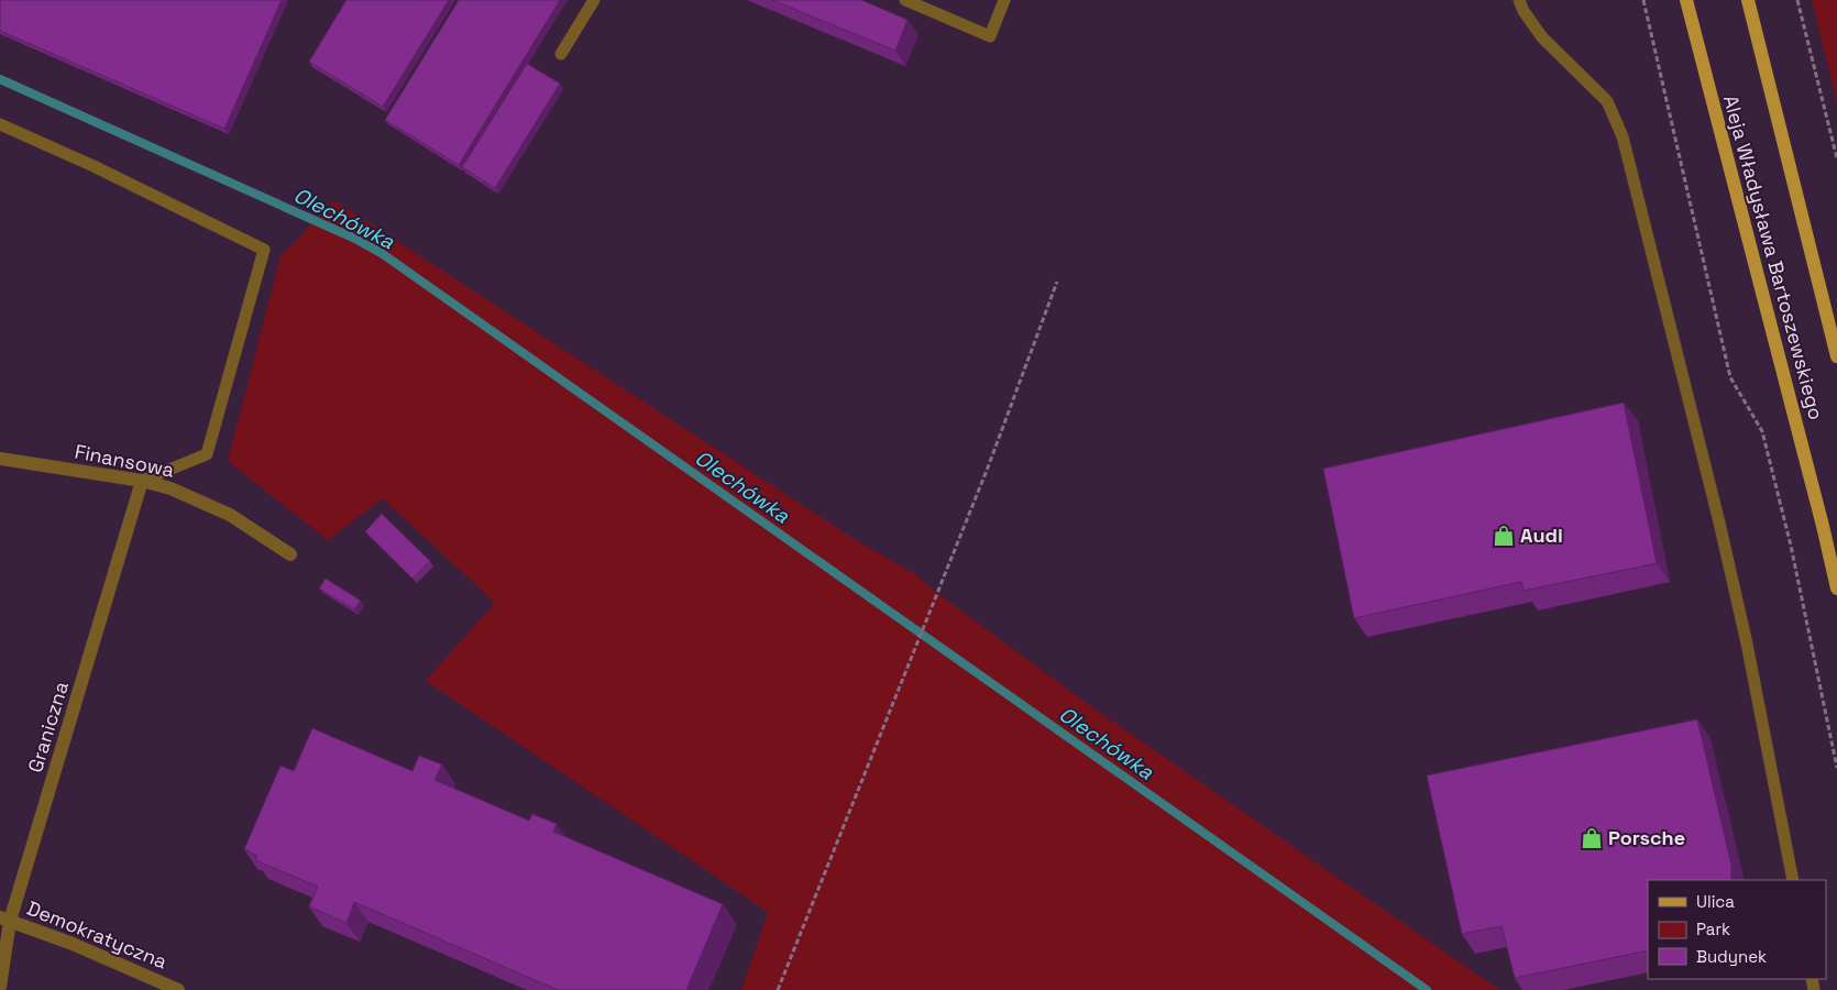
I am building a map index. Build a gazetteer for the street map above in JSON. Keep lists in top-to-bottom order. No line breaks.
{"streets":{"main road":["Aleja Władysława Bartoszewskiego"],"street":["Finansowa","Graniczna","Demokratyczna"]},"crossings":[["Finansowa","Graniczna"],["Graniczna","Demokratyczna"]],"water":["Olechówka"],"places":{"shop":["Audi","Porsche"]},"legend":["Ulica","Park","Budynek"]}
